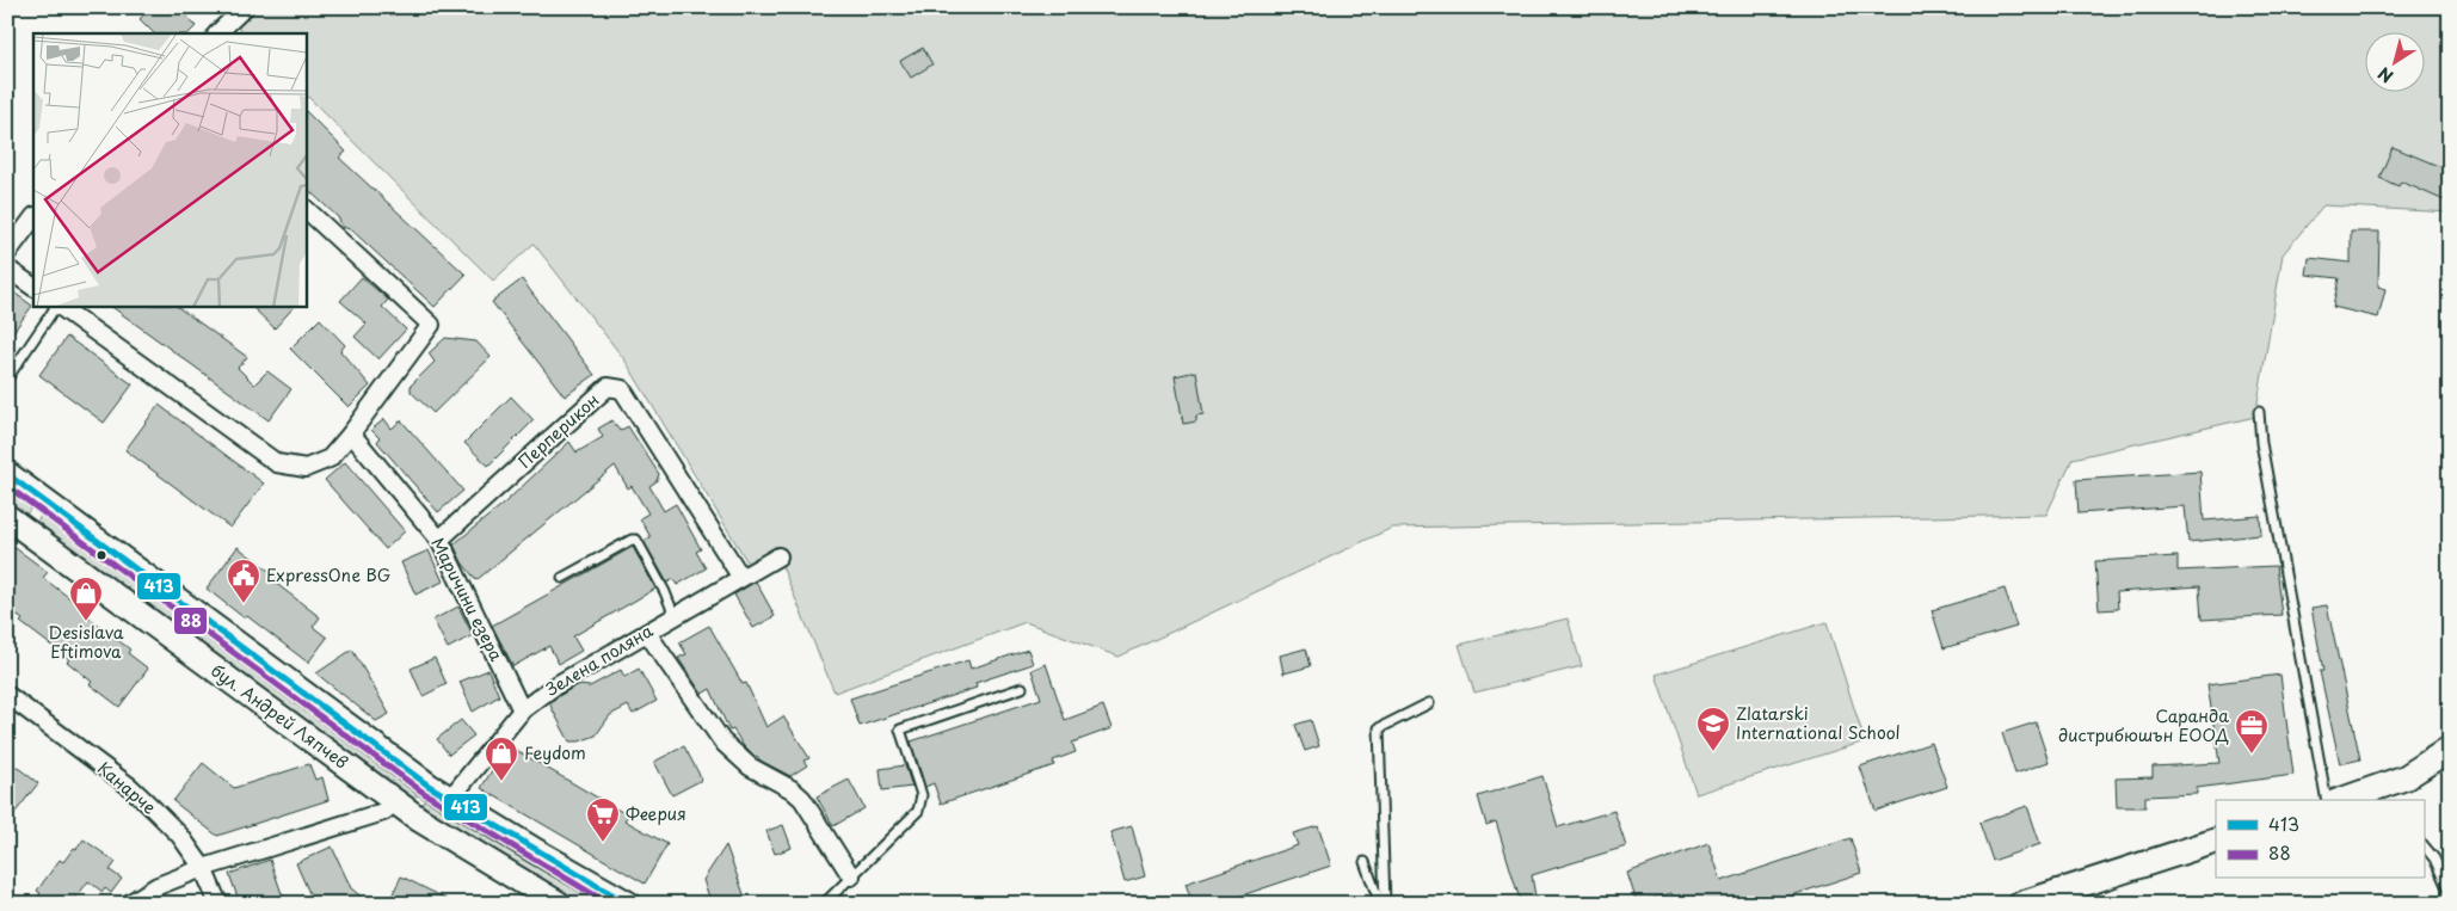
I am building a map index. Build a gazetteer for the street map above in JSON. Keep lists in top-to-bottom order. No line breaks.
{"streets":{"main road":["бул. Андрей Ляпчев"],"street":["Перперикон","Маричини езера","Зелена поляна","Канарче"]},"crossings":[["Перперикон","Маричини езера"],["Перперикон","Зелена поляна"],["Маричини езера","Зелена поляна"],["Зелена поляна","бул. Андрей Ляпчев"]],"places":{"public building":["ExpressOne BG"],"shop":["Desislava Eftimova","Feydom"],"school or university":["Zlatarski International School"],"office":["Саранда дистрибюшън ЕООД"],"supermarket":["Феерия"]},"lines":["transit line 413","transit line 88"],"legend":["413","88"],"north":"bottom left"}
